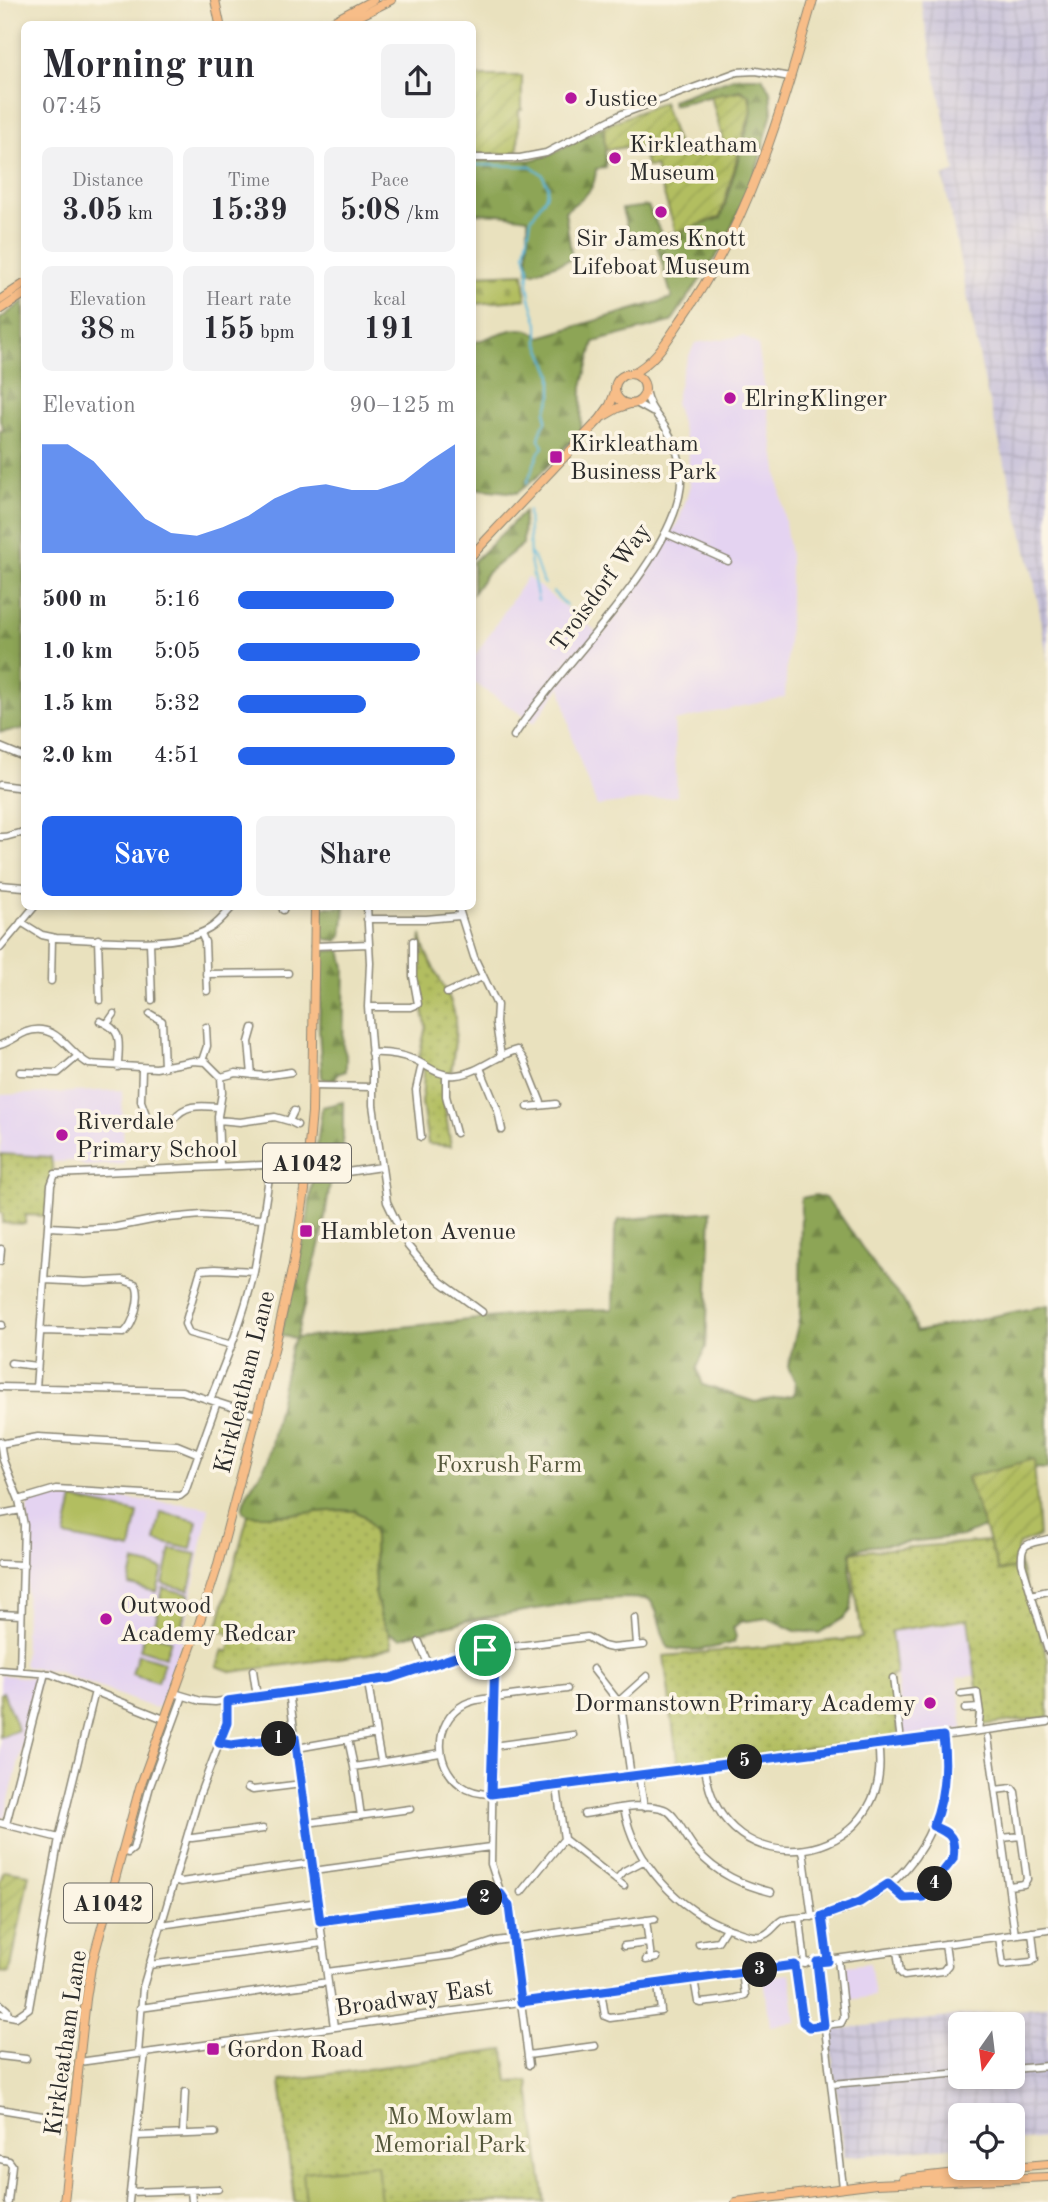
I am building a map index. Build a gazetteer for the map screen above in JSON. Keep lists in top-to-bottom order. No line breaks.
{"streets":{"main road":["A1042","Kirkleatham Lane"],"street":["Troisdorf Way","Broadway East"]},"crossings":[["Kirkleatham Lane","Broadway East"]],"parks":["Foxrush Farm","Mo Mowlam Memorial Park"],"places":{"other":["Justice","Kirkleatham Museum","Sir James Knott Lifeboat Museum","ElringKlinger","Riverdale Primary School","Outwood Academy Redcar","Dormanstown Primary Academy"],"transit":["Kirkleatham Business Park","Hambleton Avenue","Gordon Road"]},"north":"bottom","page":{"heading":["Morning run","07:45"],"stats":[["Distance","3.05 km"],["Time","15:39"],["Pace","5:08 /km"],["Elevation","38 m"],["Heart rate","155 bpm"],["kcal","191"]],"chart":["Elevation","90–125 m"],"list":[{"name":"500 m","note":"5:16"},{"name":"1.0 km","note":"5:05"},{"name":"1.5 km","note":"5:32"},{"name":"2.0 km","note":"4:51"}],"buttons":["Save","Share"],"pins":["1","5","4","2","3"]}}
